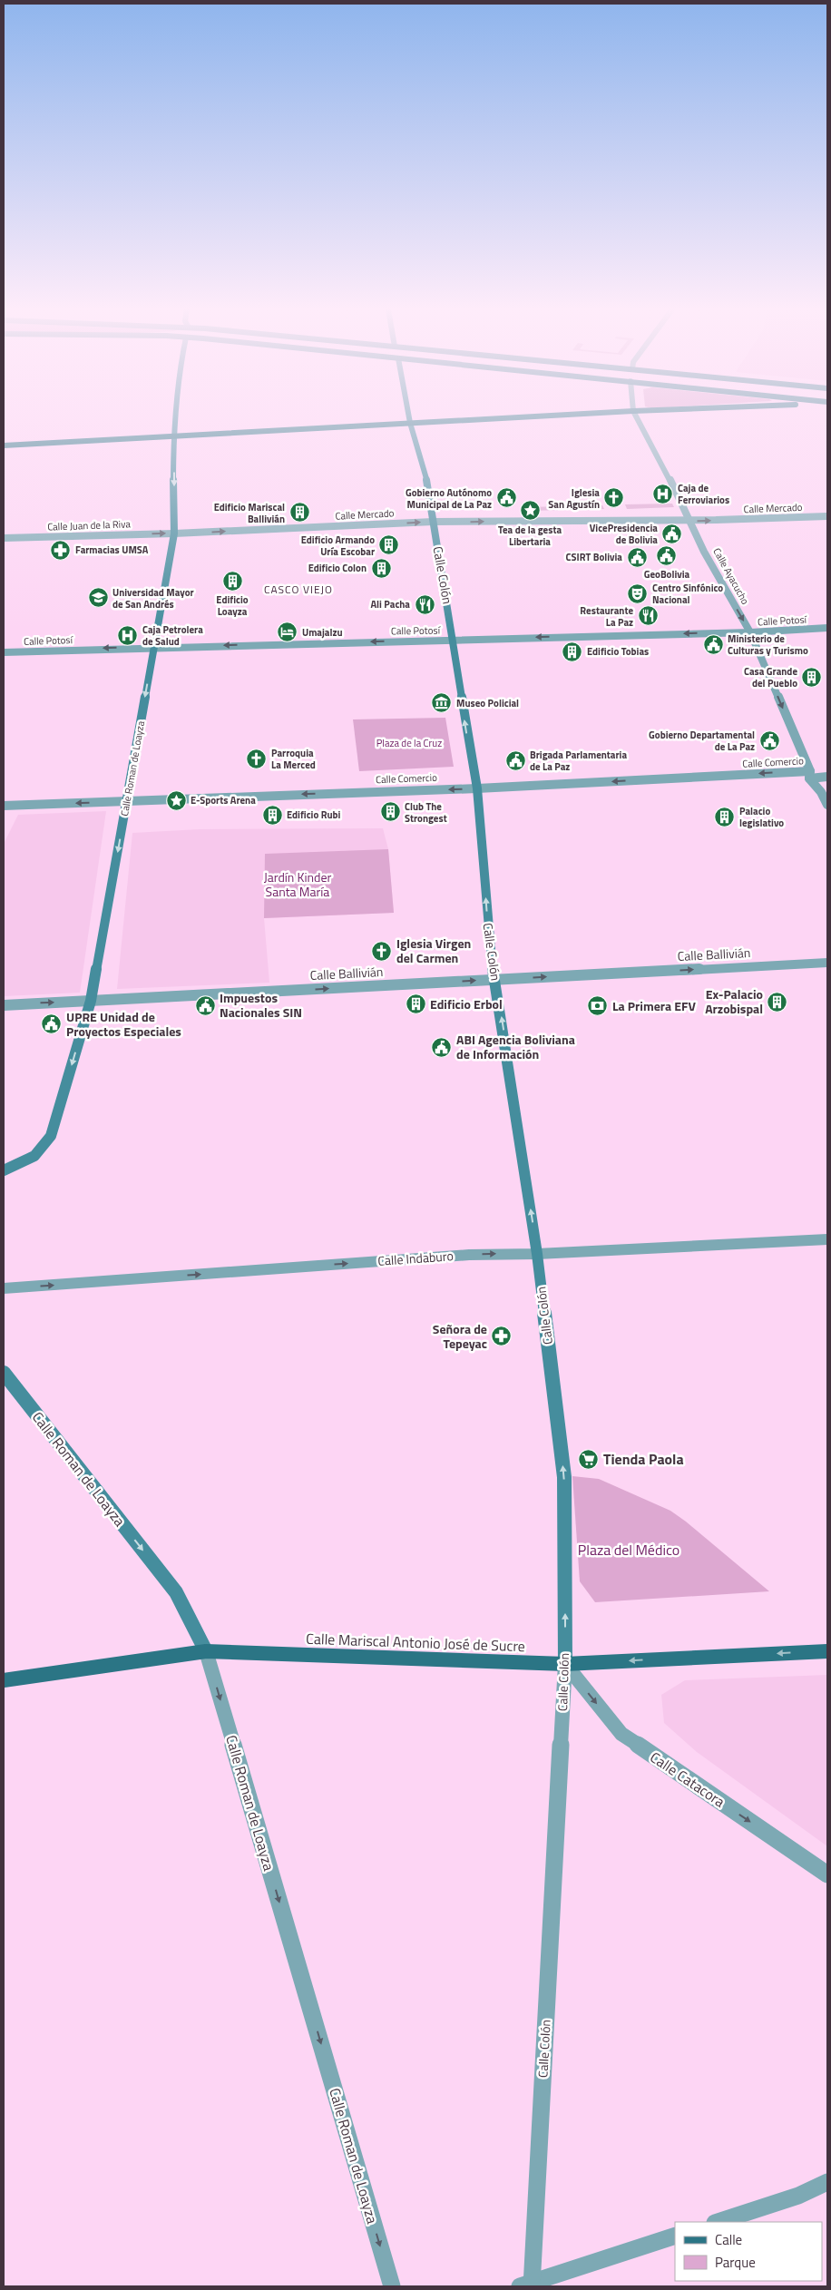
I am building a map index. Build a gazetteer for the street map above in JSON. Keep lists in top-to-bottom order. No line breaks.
{"streets":{"main road":["Calle Colón","Calle Roman de Loayza","Calle Mariscal Antonio José de Sucre"],"street":["Calle Mercado","Calle Juan de la Riva","Calle Ayacucho","Calle Potosí","Calle Comercio","Calle Ballivián","Calle Indaburo","Calle Catacora"]},"crossings":[["Calle Mercado","Calle Juan de la Riva"],["Calle Mercado","Calle Colón"],["Calle Mercado","Calle Ayacucho"],["Calle Mercado","Calle Roman de Loayza"],["Calle Juan de la Riva","Calle Roman de Loayza"],["Calle Colón","Calle Potosí"],["Calle Colón","Calle Comercio"],["Calle Colón","Calle Ballivián"],["Calle Colón","Calle Indaburo"],["Calle Colón","Calle Mariscal Antonio José de Sucre"],["Calle Colón","Calle Catacora"],["Calle Ayacucho","Calle Potosí"],["Calle Ayacucho","Calle Comercio"],["Calle Potosí","Calle Roman de Loayza"],["Calle Comercio","Calle Roman de Loayza"],["Calle Roman de Loayza","Calle Ballivián"],["Calle Roman de Loayza","Calle Mariscal Antonio José de Sucre"],["Calle Mariscal Antonio José de Sucre","Calle Catacora"]],"one_way":["Calle Mercado","Calle Juan de la Riva","Calle Colón","Calle Ayacucho","Calle Potosí","Calle Comercio","Calle Roman de Loayza","Calle Ballivián","Calle Indaburo","Calle Catacora"],"districts":["CASCO VIEJO"],"parks":["Plaza de la Cruz","Jardín Kinder Santa María","Plaza del Médico"],"places":{"hospital":["Caja de Ferroviarios","Caja Petrolera de Salud"],"public building":["Gobierno Autónomo Municipal de La Paz","VicePresidencia de Bolivia","GeoBolivia","CSIRT Bolivia","Ministerio de Culturas y Turismo","Gobierno Departamental de La Paz","Brigada Parlamentaria de La Paz","Impuestos Nacionales SIN","UPRE Unidad de Proyectos Especiales","ABI Agencia Boliviana de Información"],"church":["Iglesia San Agustín","Parroquia La Merced","Iglesia Virgen del Carmen"],"place":["Tea de la gesta Libertaria","E-Sports Arena"],"building":["Edificio Mariscal Ballivián","Edificio Armando Uría Escobar","Edificio Colon","Edificio Loayza","Edificio Tobias","Casa Grande del Pueblo","Club The Strongest","Edificio Rubi","Palacio legislativo","Ex-Palacio Arzobispal","Edificio Erbol"],"pharmacy":["Farmacias UMSA","Señora de Tepeyac"],"theatre":["Centro Sinfónico Nacional"],"school or university":["Universidad Mayor de San Andrés"],"restaurant":["Ali Pacha","Restaurante La Paz"],"hotel":["Umajalzu"],"museum":["Museo Policial"],"bank":["La Primera EFV"],"supermarket":["Tienda Paola"]},"legend":["Calle","Parque"]}
